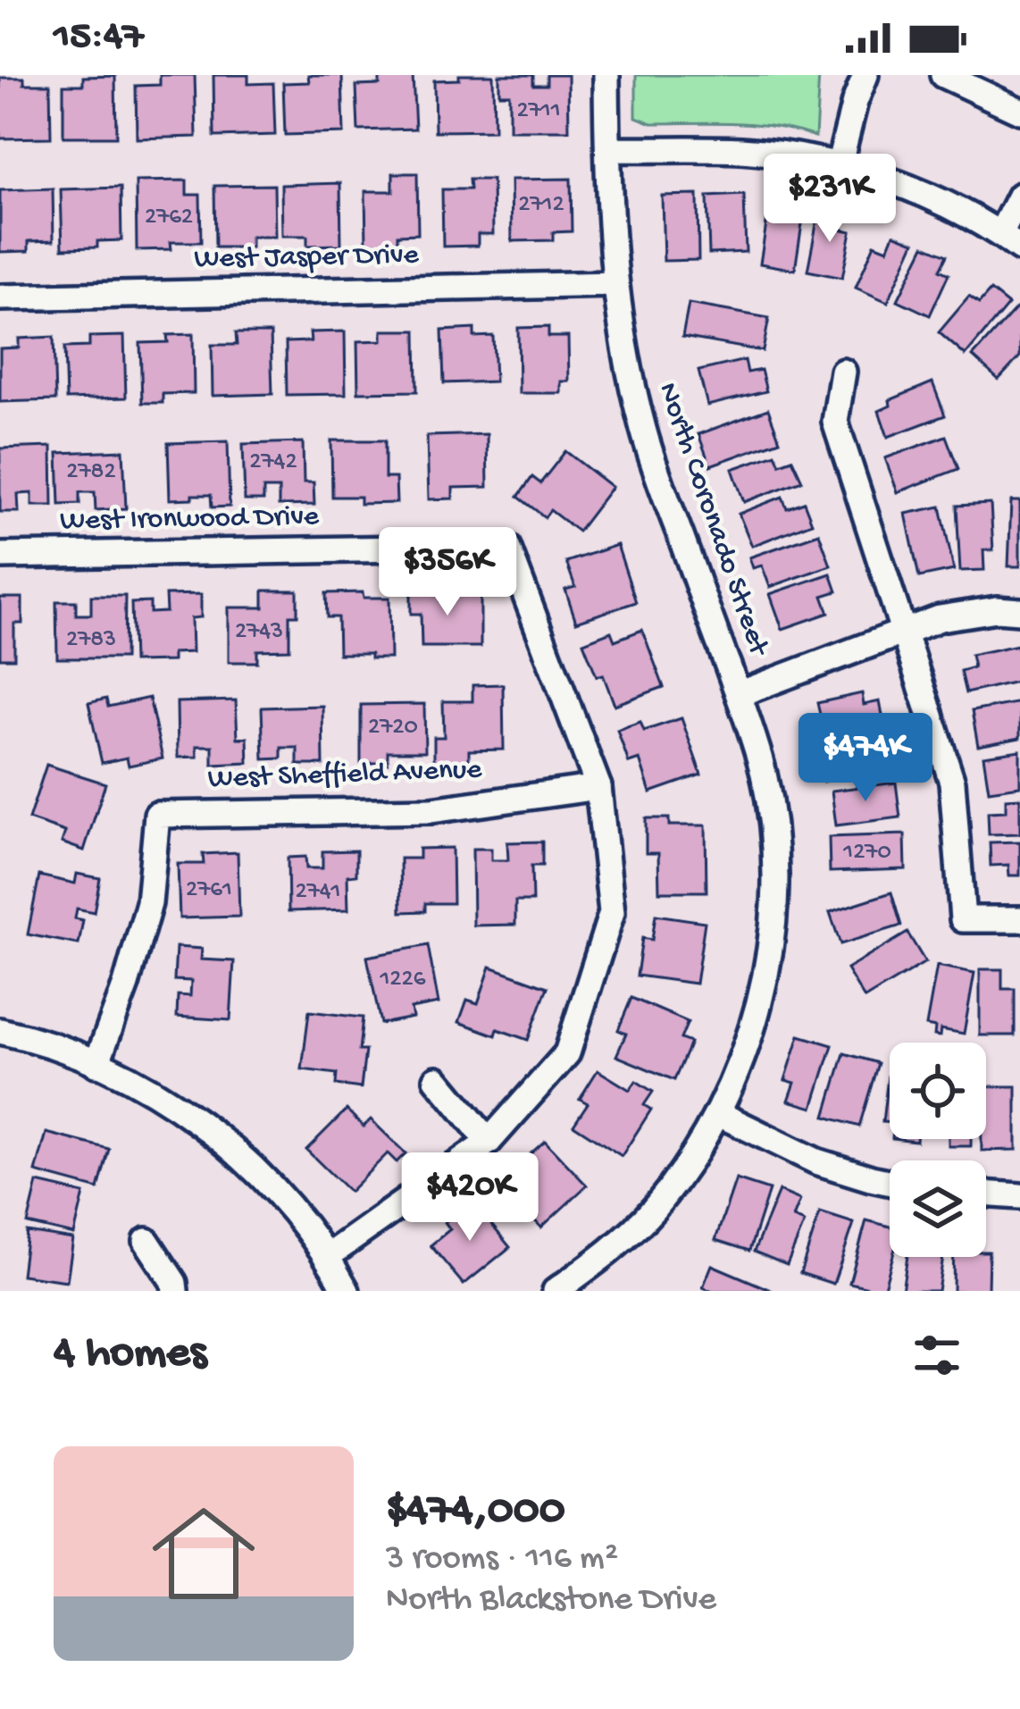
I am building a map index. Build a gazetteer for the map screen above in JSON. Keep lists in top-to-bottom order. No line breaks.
{"streets":{"street":["West Jasper Drive","North Coronado Street","West Ironwood Drive","West Sheffield Avenue"]},"crossings":[["West Jasper Drive","North Coronado Street"],["West Ironwood Drive","West Sheffield Avenue"]],"house_numbers":["2711","2712","2762","2742","2782","2743","2783","2720","1270","2761","2741","1226"],"page":{"status":"15:47","price":["$231K","$356K","$474K","$420K"],"heading":"4 homes","list":[{"name":"$474,000","note":"3 rooms · 116 m² · North Blackstone Drive"}]}}
